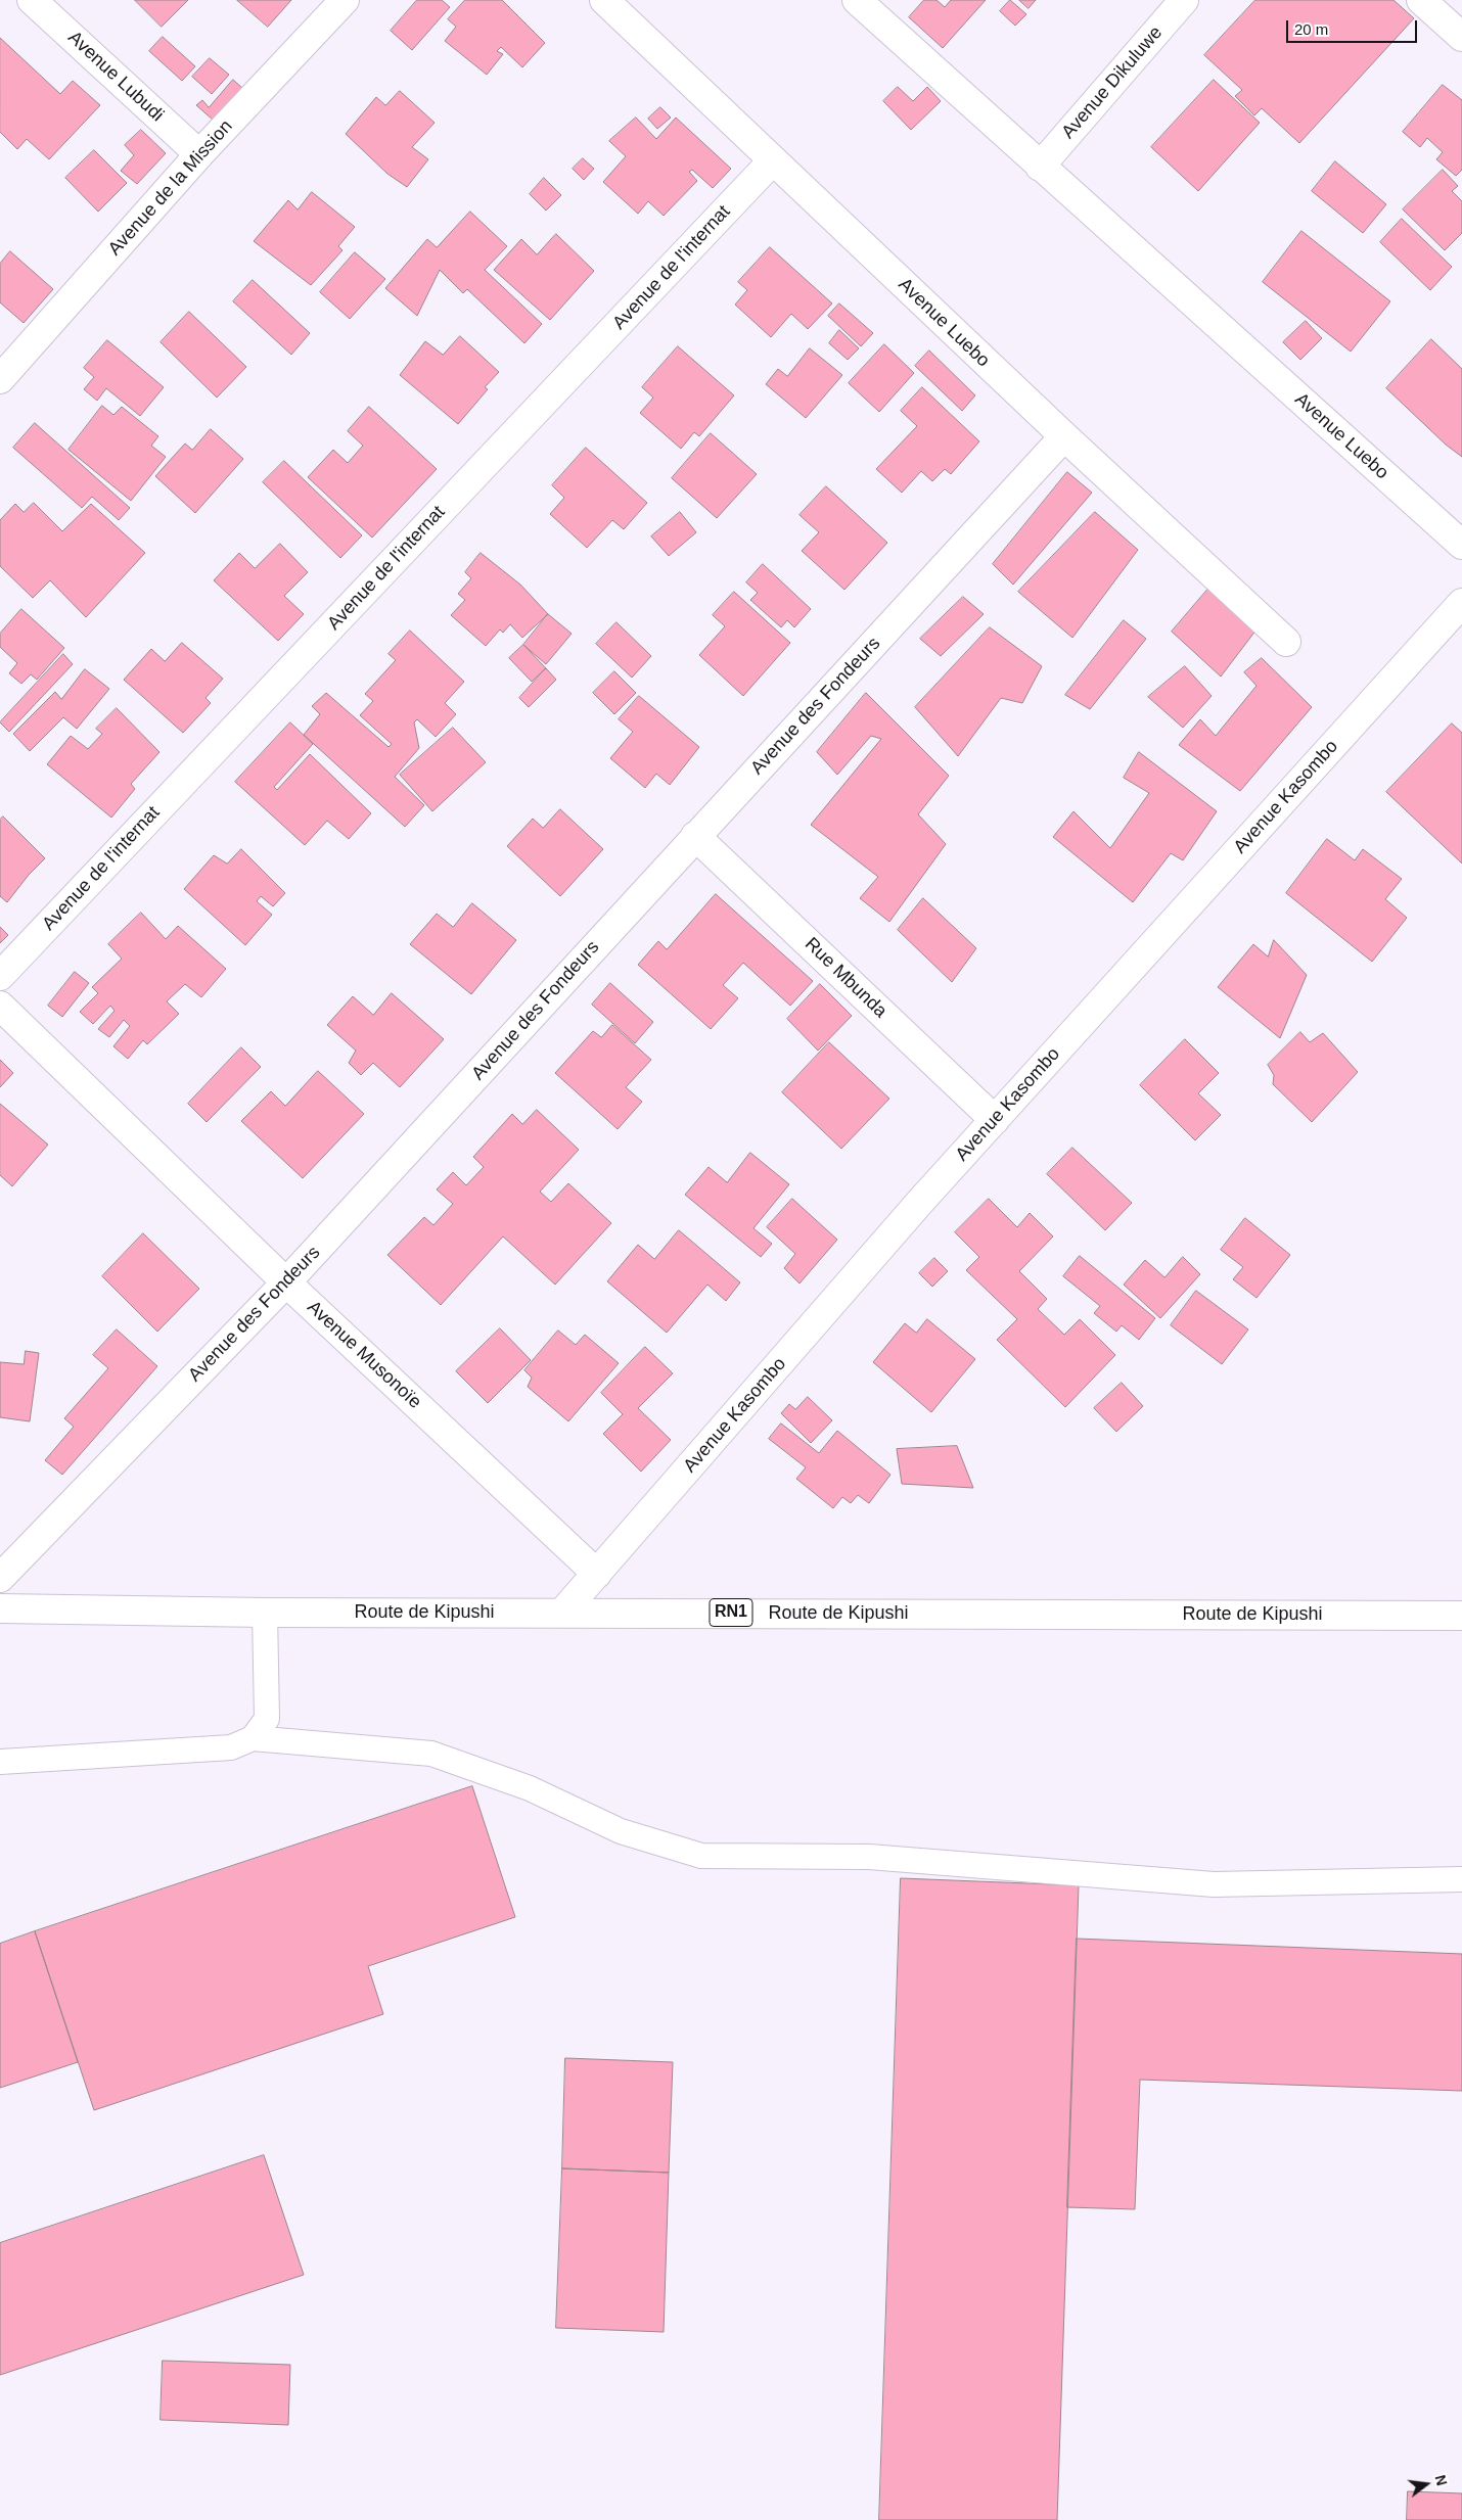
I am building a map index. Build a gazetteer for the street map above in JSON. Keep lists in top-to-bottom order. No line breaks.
{"streets":{"main road":["Avenue Lubudi","Avenue Dikuluwe","Avenue de la Mission","Avenue de l'internat","Avenue Luebo","Avenue des Fondeurs","Avenue Kasombo","Rue Mbunda","Avenue Musonoïe","Route de Kipushi","RN1"]},"crossings":[["Avenue Lubudi","Avenue de la Mission"],["Avenue Dikuluwe","Avenue Luebo"],["Avenue de l'internat","Avenue Luebo"],["Avenue Luebo","Avenue des Fondeurs"],["Avenue des Fondeurs","Rue Mbunda"],["Avenue des Fondeurs","Avenue Musonoïe"],["Avenue Kasombo","Rue Mbunda"],["Avenue Kasombo","Avenue Musonoïe"],["Avenue Kasombo","Route de Kipushi"]],"scale_bar":"20 m","north":"right"}
